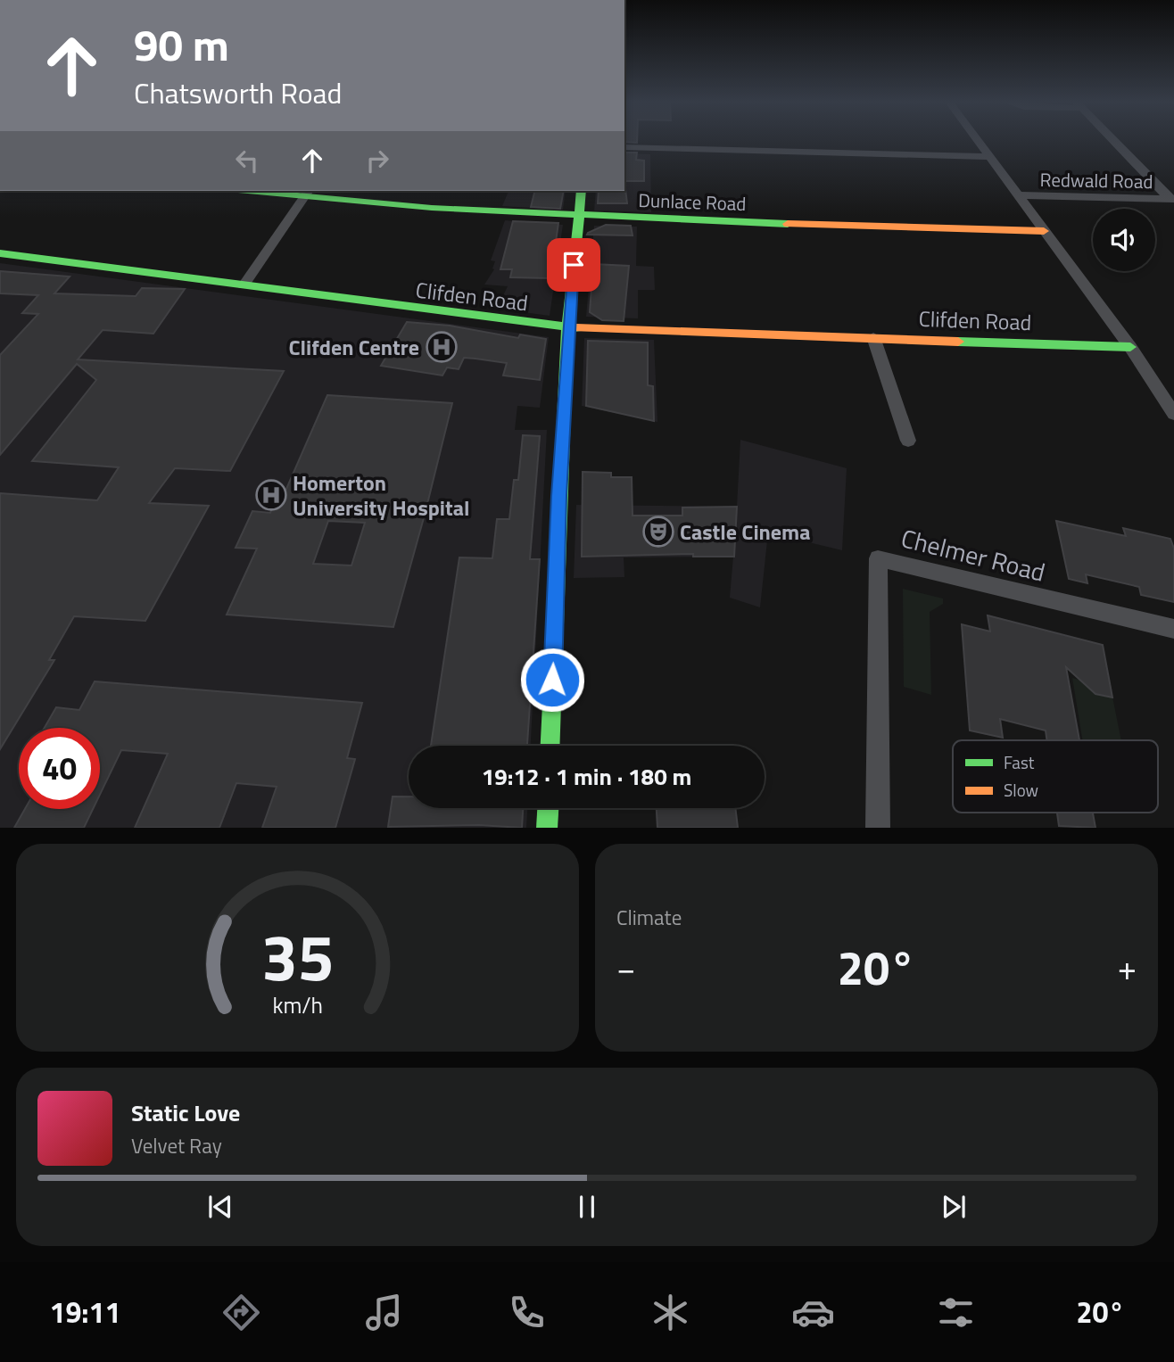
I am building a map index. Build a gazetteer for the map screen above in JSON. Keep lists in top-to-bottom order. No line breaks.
{"streets":{"street":["Redwald Road","Dunlace Road","Clifden Road","Chelmer Road"]},"places":{"hospital":["Clifden Centre","Homerton University Hospital"],"theatre":["Castle Cinema"]},"legend":["Fast","Slow"],"page":{"turn":["90 m","Chatsworth Road"],"limit":"40","trip":"19:12 · 1 min · 180 m","tile":"Climate","heat":["−","20°","+"],"song":["Static Love","Velvet Ray"],"tabs":["19:11","20°"],"gauge":["35","km/h"]}}
